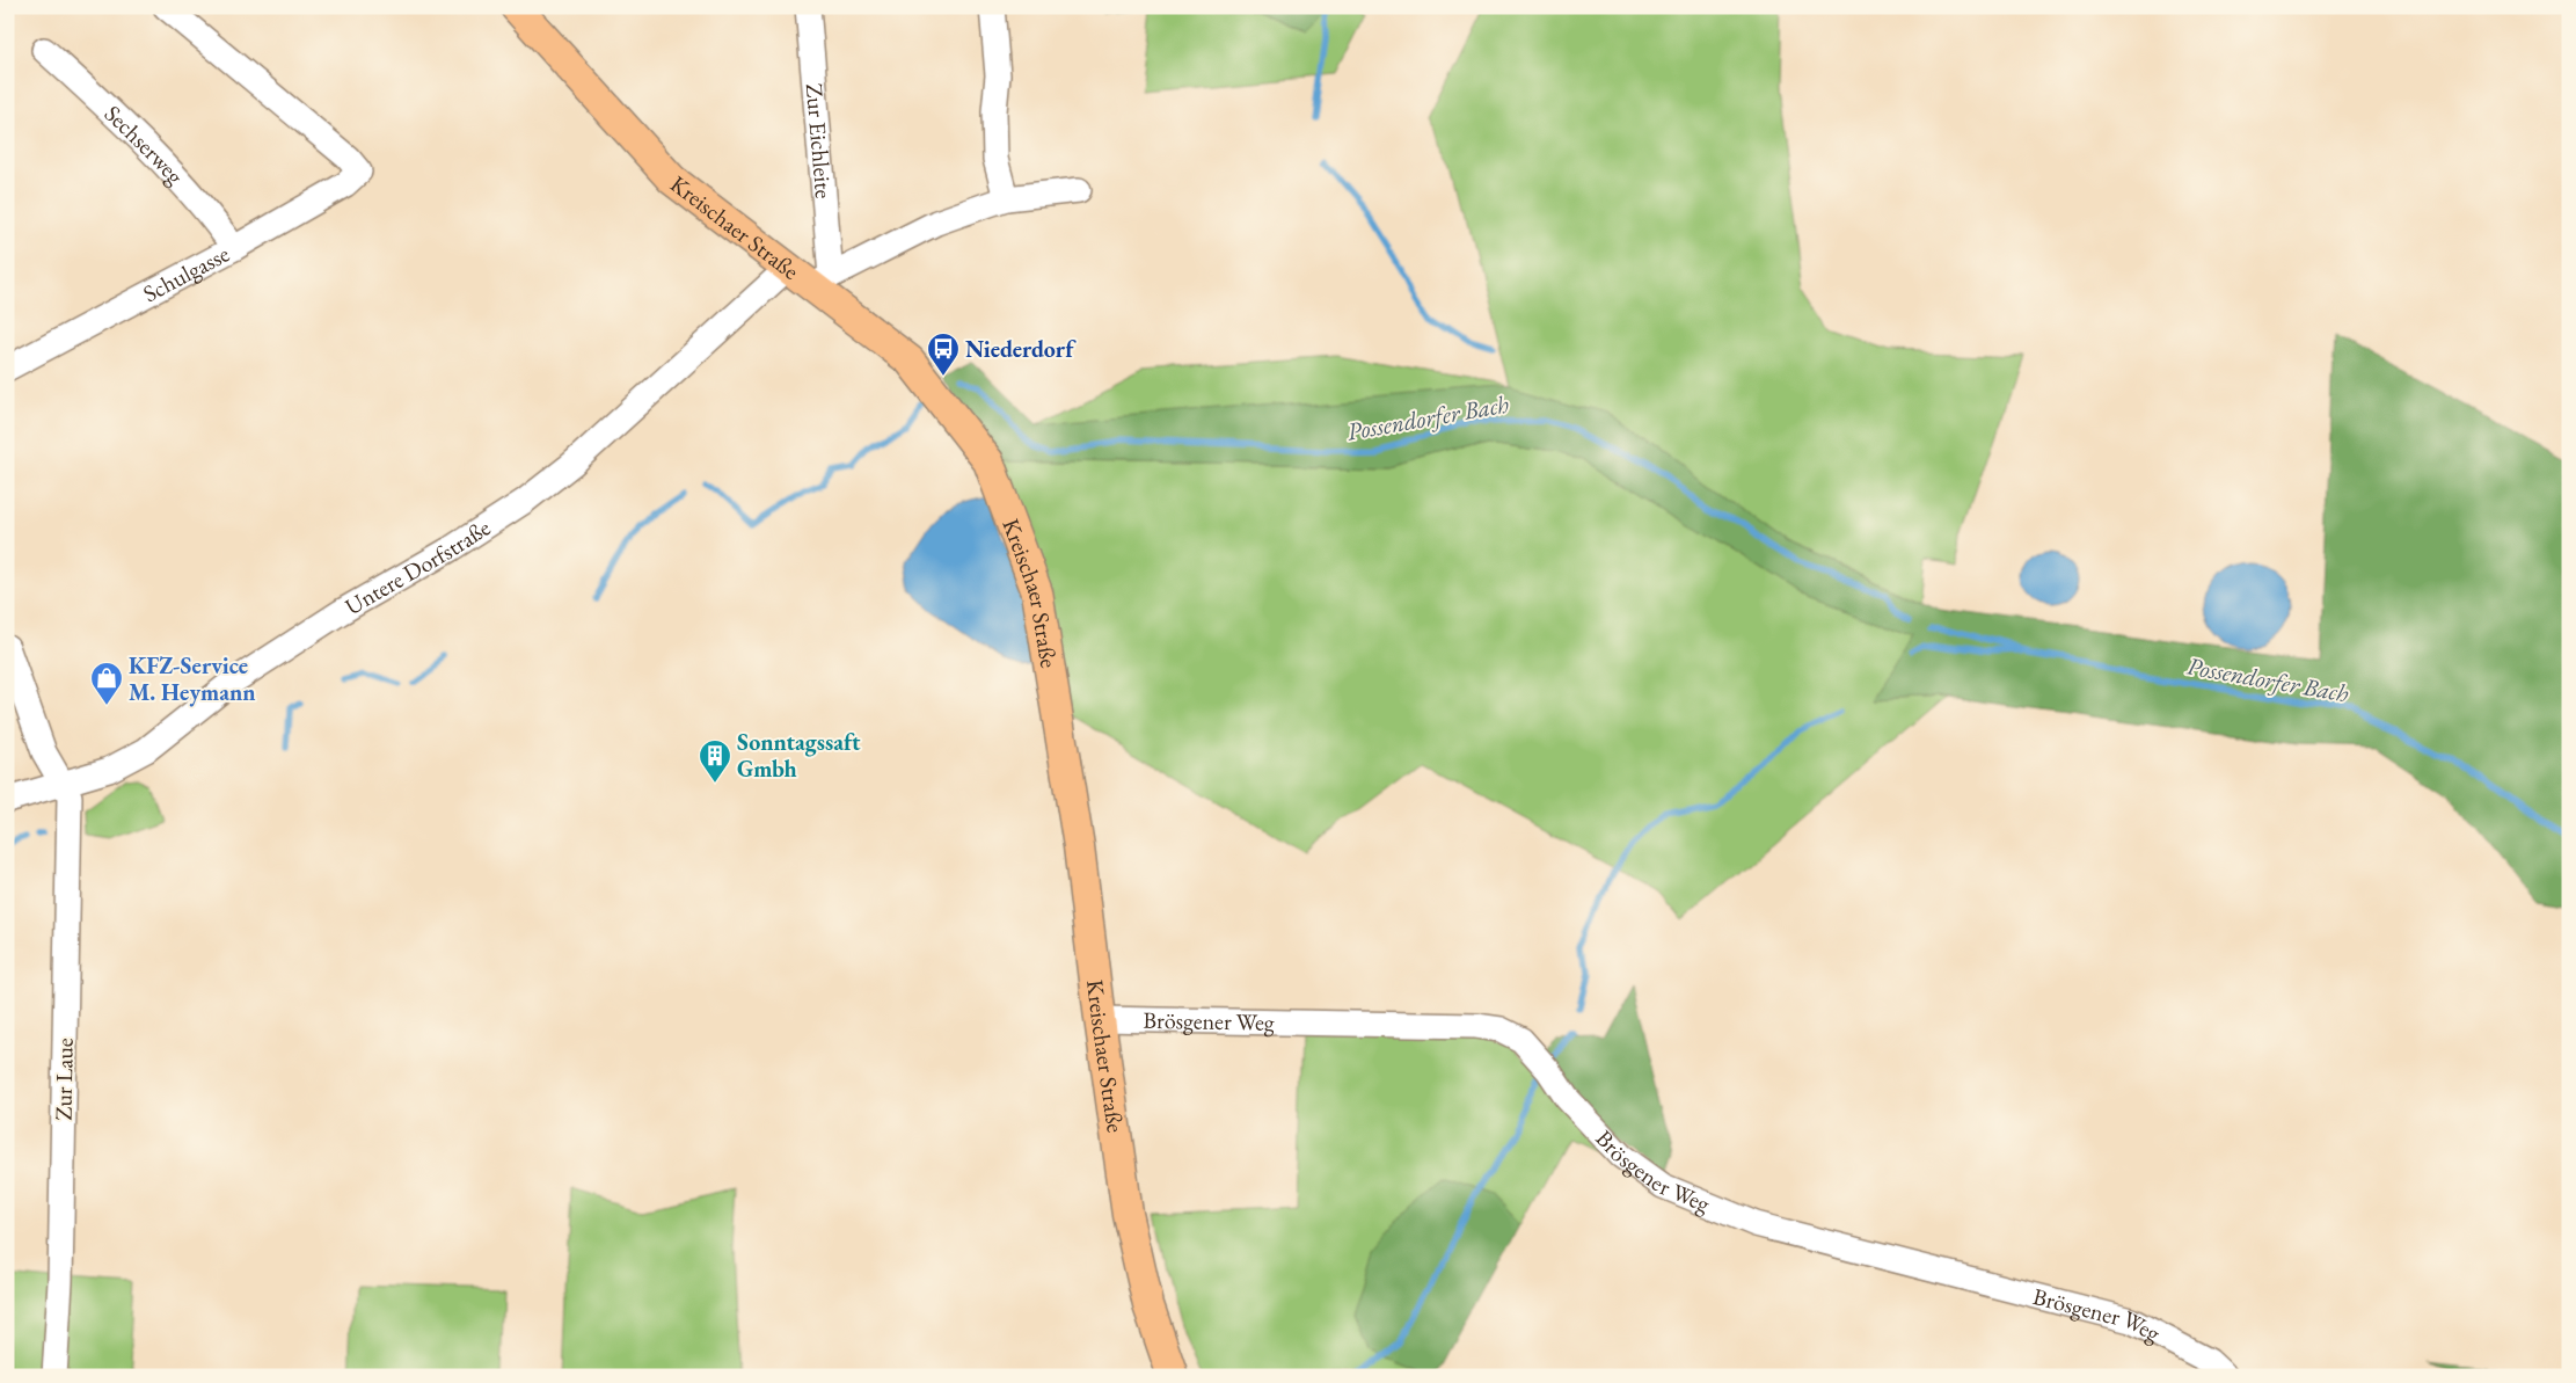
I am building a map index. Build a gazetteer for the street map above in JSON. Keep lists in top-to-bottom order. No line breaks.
{"streets":{"main road":["Kreischaer Straße"],"street":["Zur Eichleite","Sechserweg","Schulgasse","Untere Dorfstraße","Brösgener Weg","Zur Laue"]},"crossings":[["Zur Eichleite","Kreischaer Straße"],["Sechserweg","Schulgasse"],["Kreischaer Straße","Untere Dorfstraße"],["Kreischaer Straße","Brösgener Weg"],["Untere Dorfstraße","Zur Laue"]],"water":["Possendorfer Bach"],"places":{"bus stop":["Niederdorf"],"shop":["KFZ-Service M. Heymann"],"building":["Sonntagssaft Gmbh"]}}
